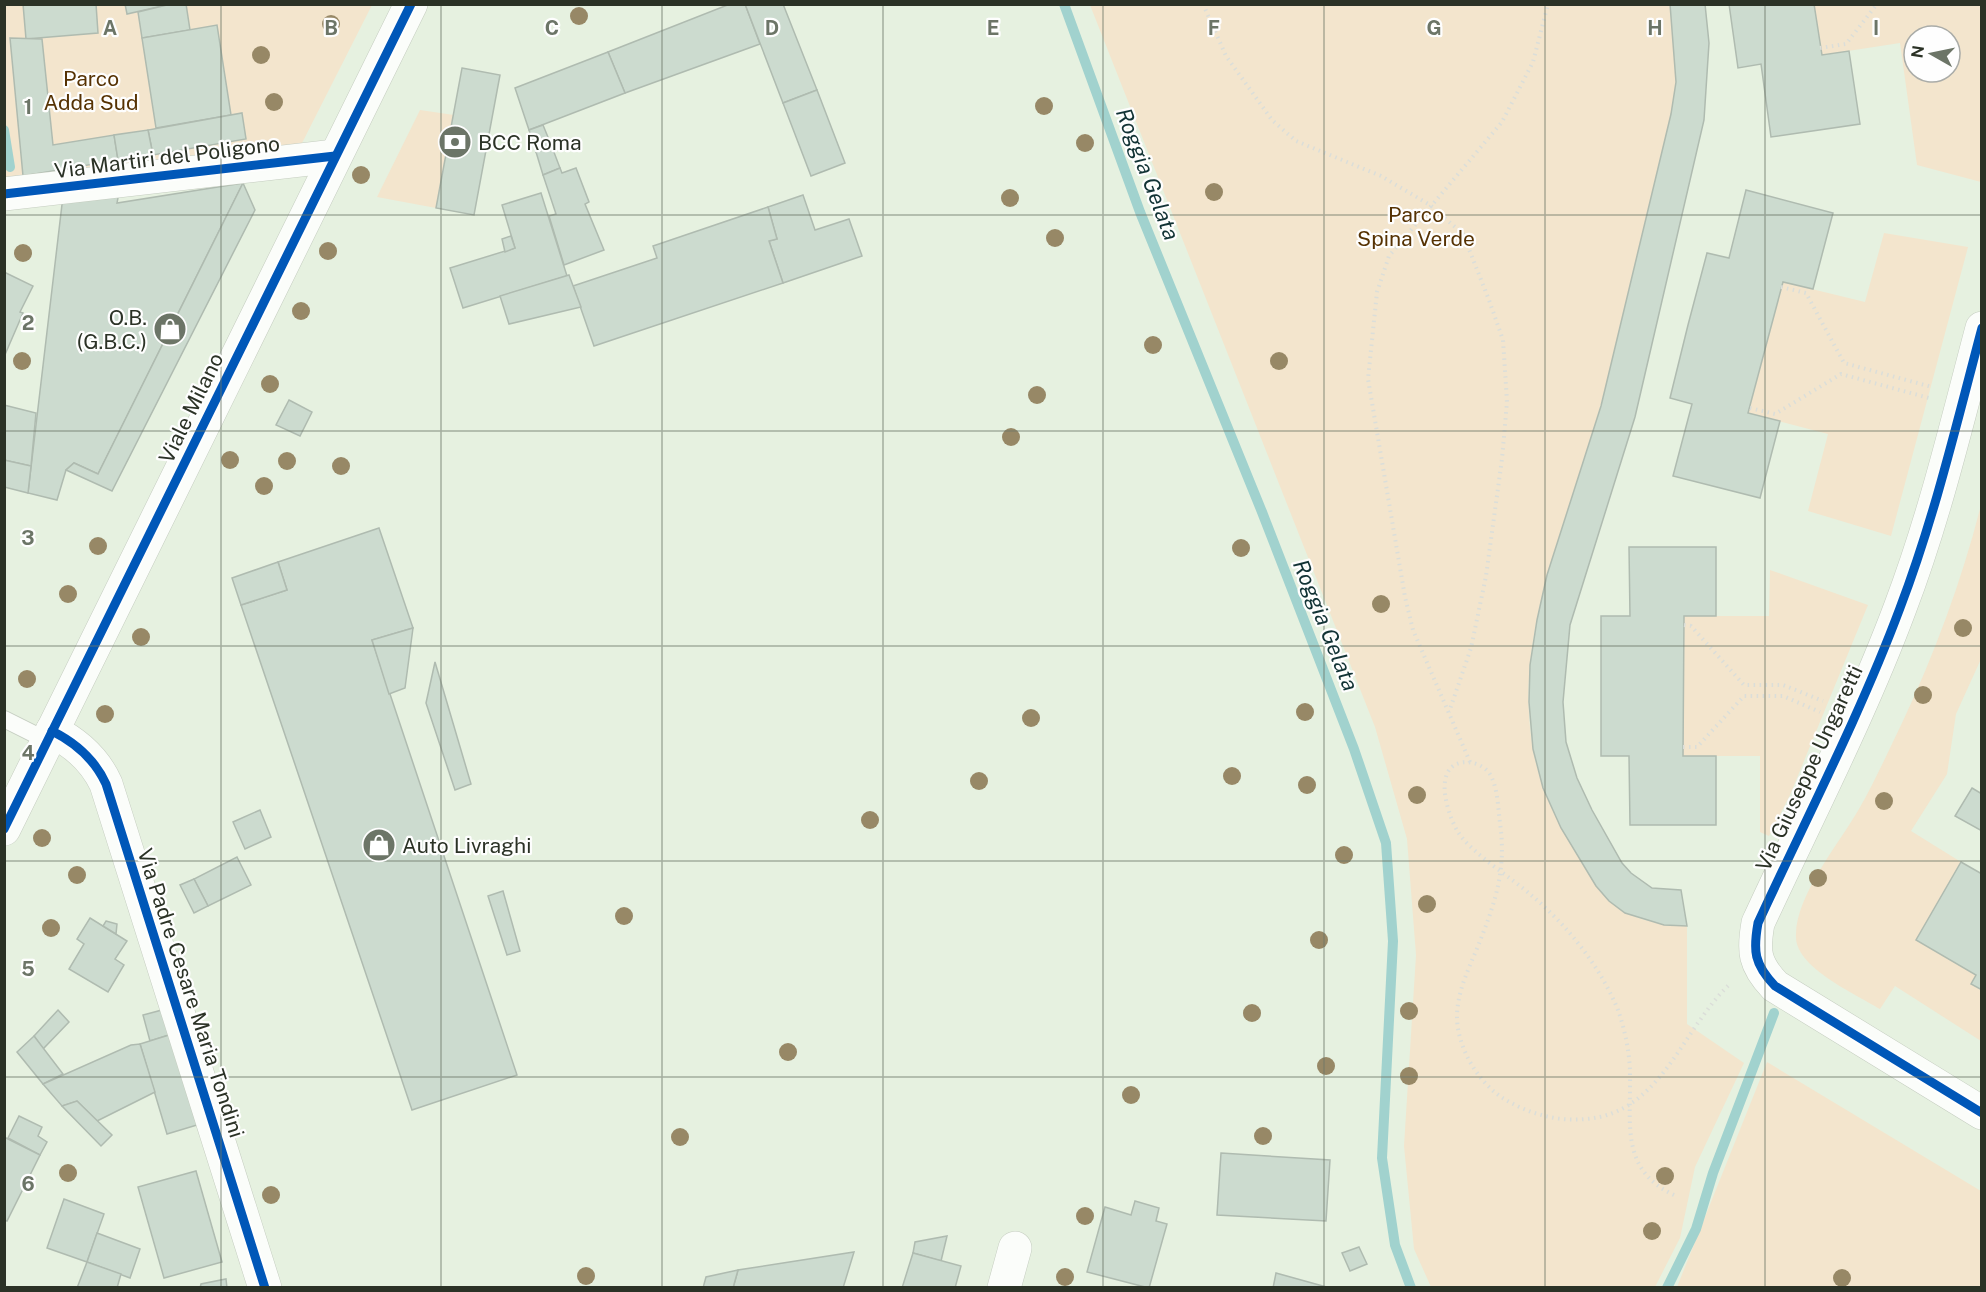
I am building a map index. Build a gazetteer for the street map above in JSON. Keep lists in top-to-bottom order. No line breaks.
{"streets":{"street":["Via Martiri del Poligono","Viale Milano","Via Giuseppe Ungaretti","Via Padre Cesare Maria Tondini"]},"crossings":[["Via Martiri del Poligono","Viale Milano"],["Viale Milano","Via Padre Cesare Maria Tondini"]],"water":["Roggia Gelata"],"parks":["Parco Adda Sud","Parco Spina Verde"],"places":{"bank":["BCC Roma"],"shop":["O.B. (G.B.C.)","Auto Livraghi"]},"north":"left","grid":{"columns":["A","B","C","D","E","F","G","H","I"],"rows":["1","2","3","4","5","6"]}}
